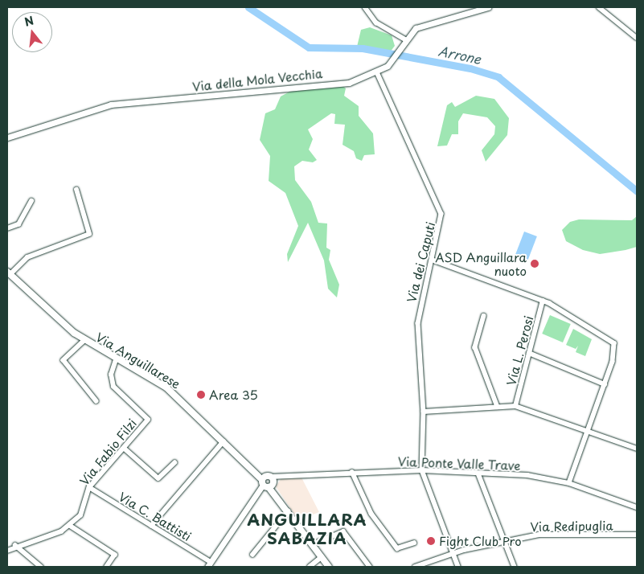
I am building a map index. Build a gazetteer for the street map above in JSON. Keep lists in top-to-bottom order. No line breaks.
{"streets":{"main road":["Via Anguillarese"],"street":["Via della Mola Vecchia","Via dei Caputi","Via L. Perosi","Via Fabio Filzi","Via Ponte Valle Trave","Via C. Battisti","Via Redipuglia"]},"crossings":[["Via della Mola Vecchia","Via dei Caputi"],["Via dei Caputi","Via Ponte Valle Trave"],["Via Anguillarese","Via Fabio Filzi"],["Via Anguillarese","Via Ponte Valle Trave"],["Via Fabio Filzi","Via C. Battisti"]],"districts":["ANGUILLARA SABAZIA"],"water":["Arrone"],"places":["ASD Anguillara nuoto","Area 35","Fight Club Pro"],"north":"top"}
